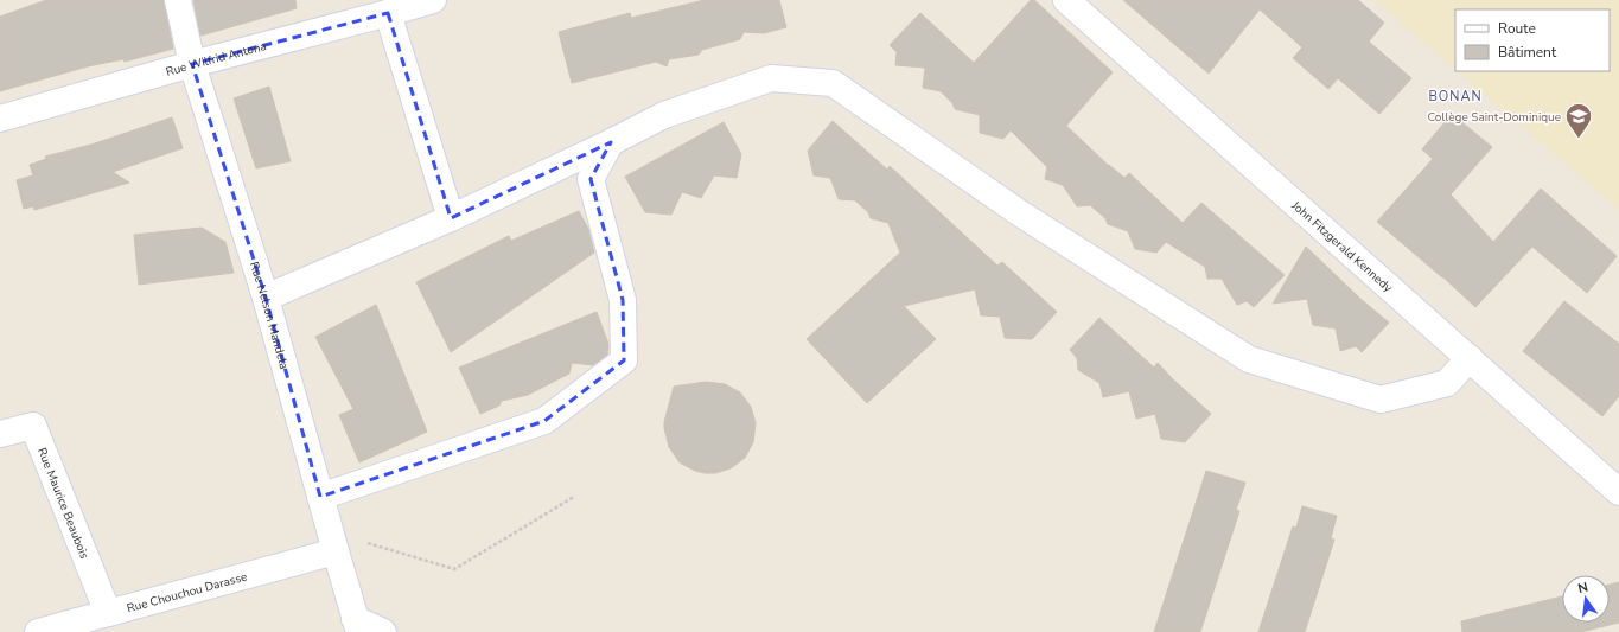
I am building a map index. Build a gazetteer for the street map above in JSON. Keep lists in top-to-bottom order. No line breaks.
{"streets":{"street":["Rue Wilfrid Antona","John Fitzgerald Kennedy","Rue Nelson Mandela","Rue Maurice Beaubois","Rue Chouchou Darasse"]},"crossings":[["Rue Wilfrid Antona","Rue Nelson Mandela"],["Rue Nelson Mandela","Rue Chouchou Darasse"],["Rue Maurice Beaubois","Rue Chouchou Darasse"]],"districts":["BONAN"],"places":{"school or university":["Collège Saint-Dominique"]},"legend":["Route","Bâtiment"],"north":"top"}
